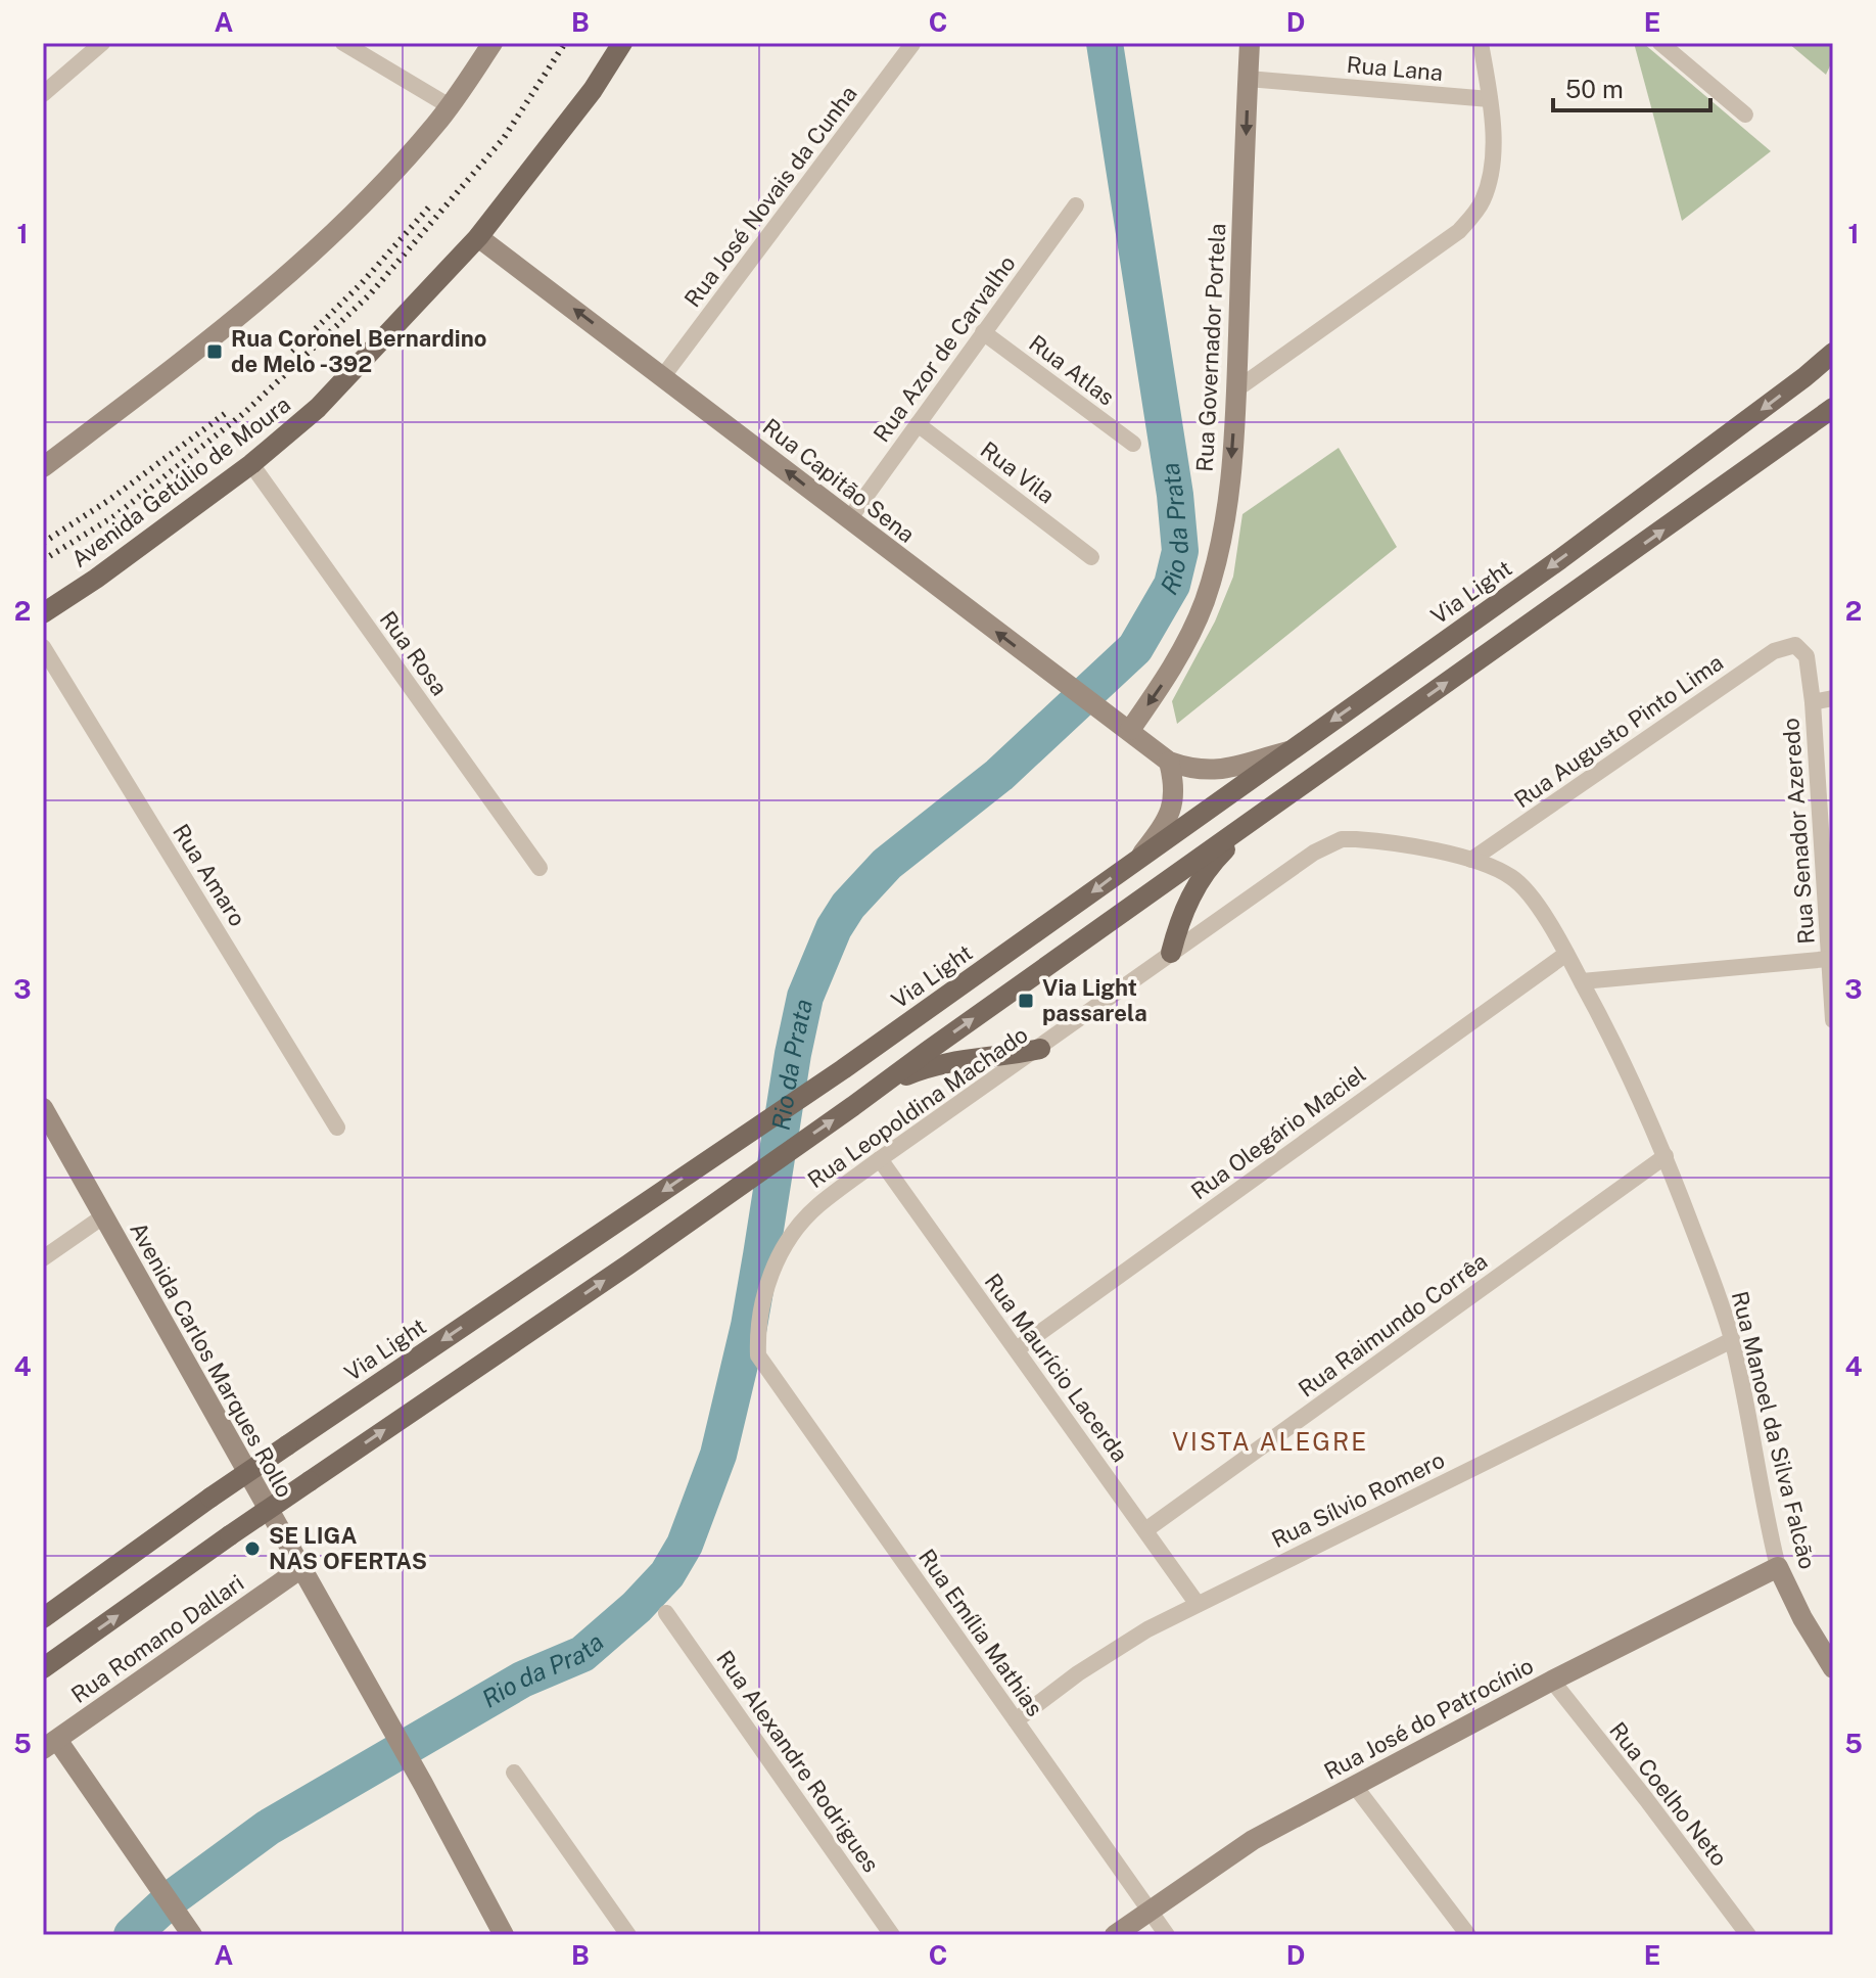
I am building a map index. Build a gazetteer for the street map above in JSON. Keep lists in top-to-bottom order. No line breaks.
{"streets":{"main road":["Avenida Getúlio de Moura","Via Light"],"street":["Rua Lana","Rua José Novais da Cunha","Rua Governador Portela","Rua Azor de Carvalho","Rua Atlas","Rua Vila","Rua Capitão Sena","Rua Rosa","Rua Augusto Pinto Lima","Rua Senador Azeredo","Rua Amaro","Rua Leopoldina Machado","Rua Olegário Maciel","Rua Raimundo Corrêa","Avenida Carlos Marques Rollo","Rua Maurício Lacerda","Rua Manoel da Silva Falcão","Rua Sílvio Romero","Rua Emília Mathias","Rua Romano Dallari","Rua José do Patrocínio","Rua Alexandre Rodrigues","Rua Coelho Neto"]},"crossings":[["Rua Lana","Rua Governador Portela"],["Rua José Novais da Cunha","Rua Capitão Sena"],["Rua Governador Portela","Rua Capitão Sena"],["Rua Azor de Carvalho","Rua Atlas"],["Rua Azor de Carvalho","Rua Vila"],["Rua Azor de Carvalho","Rua Capitão Sena"],["Rua Capitão Sena","Avenida Getúlio de Moura"],["Rua Capitão Sena","Via Light"],["Avenida Getúlio de Moura","Rua Rosa"],["Rua Augusto Pinto Lima","Rua Senador Azeredo"],["Rua Augusto Pinto Lima","Rua Manoel da Silva Falcão"],["Rua Leopoldina Machado","Rua Maurício Lacerda"],["Rua Leopoldina Machado","Rua Manoel da Silva Falcão"],["Rua Leopoldina Machado","Rua Emília Mathias"],["Rua Olegário Maciel","Rua Maurício Lacerda"],["Rua Olegário Maciel","Rua Manoel da Silva Falcão"],["Rua Raimundo Corrêa","Rua Maurício Lacerda"],["Rua Raimundo Corrêa","Rua Manoel da Silva Falcão"],["Avenida Carlos Marques Rollo","Rua Romano Dallari"],["Rua Maurício Lacerda","Rua Sílvio Romero"],["Rua Manoel da Silva Falcão","Rua Sílvio Romero"],["Rua Manoel da Silva Falcão","Rua José do Patrocínio"],["Rua Sílvio Romero","Rua Emília Mathias"],["Rua Emília Mathias","Rua José do Patrocínio"],["Rua José do Patrocínio","Rua Coelho Neto"]],"one_way":["Rua Governador Portela","Rua Capitão Sena"],"districts":["VISTA ALEGRE"],"water":["Rio da Prata"],"places":{"transit":["Rua Coronel Bernardino de Melo -392","Via Light passarela"],"other":["SE LIGA NAS OFERTAS"]},"scale_bar":"50 m","grid":{"columns":["A","B","C","D","E"],"rows":["1","2","3","4","5"]}}
